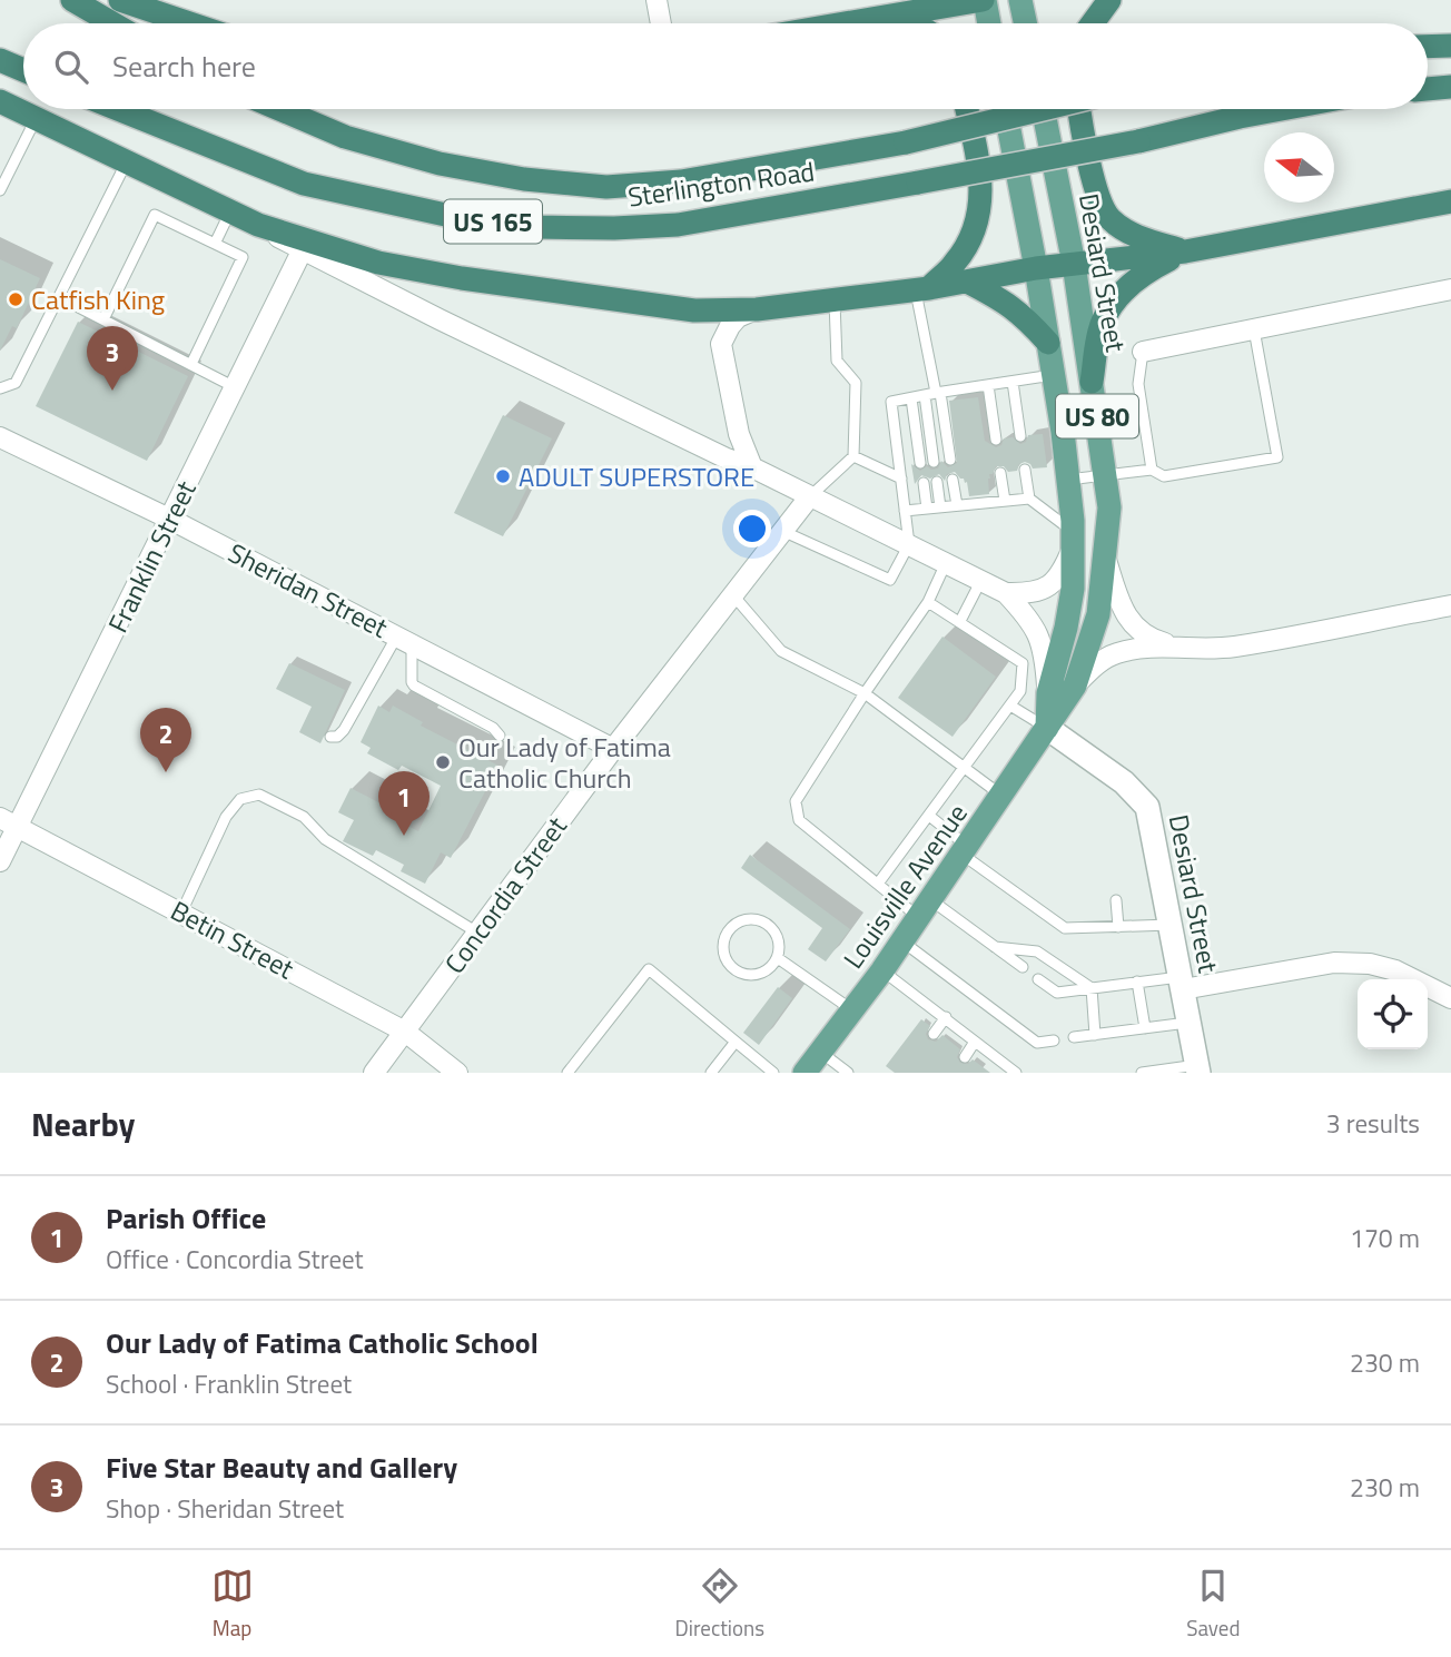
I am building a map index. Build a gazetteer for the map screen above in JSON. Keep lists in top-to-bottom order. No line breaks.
{"streets":{"highway":["Sterlington Road","US 165"],"main road":["Desiard Street","US 80","Louisville Avenue"],"street":["Franklin Street","Sheridan Street","Concordia Street","Betin Street"]},"crossings":[["Desiard Street","US 80"],["Desiard Street","Louisville Avenue"],["US 80","Louisville Avenue"],["Franklin Street","Sheridan Street"],["Franklin Street","Betin Street"],["Sheridan Street","Concordia Street"],["Concordia Street","Betin Street"]],"places":["Catfish King","ADULT SUPERSTORE","Our Lady of Fatima Catholic Church"],"north":"left","page":{"search":"Search here","pins":["3","2","1"],"heading":["Nearby","3 results"],"list":[{"mark":"1","name":"Parish Office","note":"Office · Concordia Street","value":"170 m"},{"mark":"2","name":"Our Lady of Fatima Catholic School","note":"School · Franklin Street","value":"230 m"},{"mark":"3","name":"Five Star Beauty and Gallery","note":"Shop · Sheridan Street","value":"230 m"}],"nav":["Map","Directions","Saved"]}}
